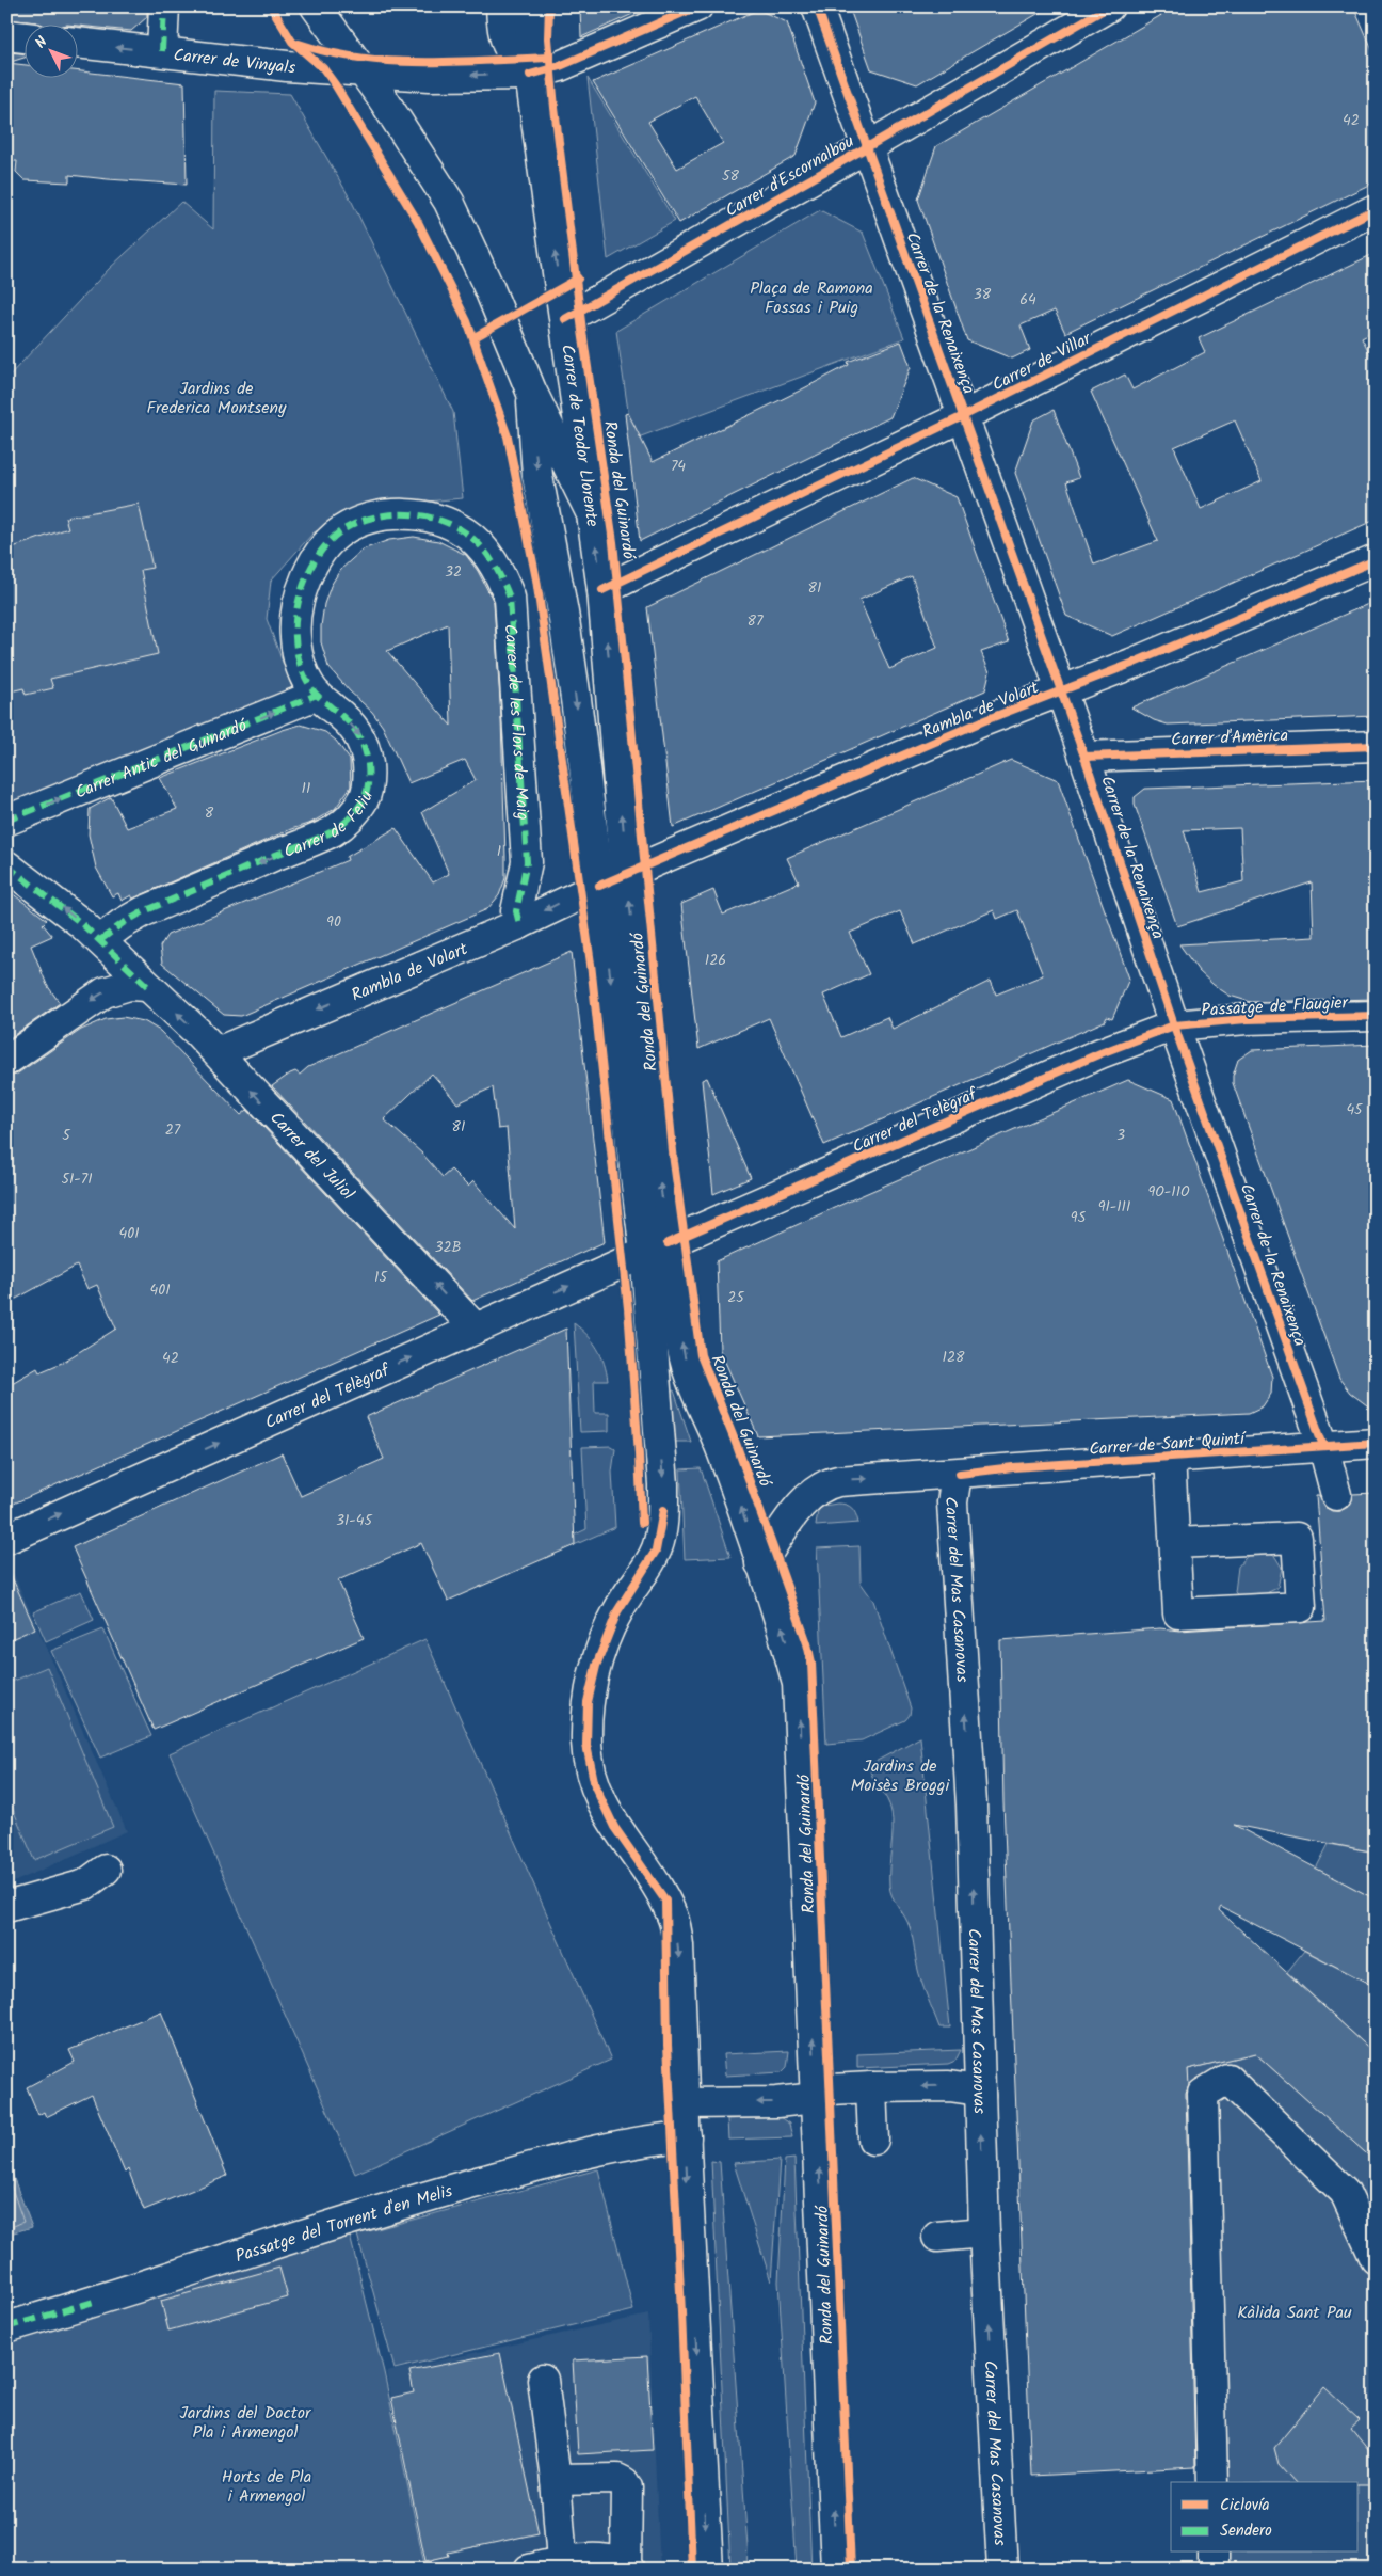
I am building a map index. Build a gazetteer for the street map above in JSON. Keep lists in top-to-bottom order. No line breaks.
{"streets":{"street":["Carrer de Vinyals","Carrer d'Escornalbou","Carrer de la Renaixença","Carrer de Villar","Carrer de Teodor Llorente","Ronda del Guinardó","Rambla de Volart","Carrer de les Flors de Maig","Carrer d'Amèrica","Carrer Antic del Guinardó","Carrer de Feliu","Passatge de Flaugier","Carrer del Telègraf","Carrer del Juliol","Carrer de Sant Quintí","Carrer del Mas Casanovas","Passatge del Torrent d'en Melis"]},"crossings":[["Carrer de Vinyals","Carrer de Teodor Llorente"],["Carrer de Vinyals","Ronda del Guinardó"],["Carrer d'Escornalbou","Carrer de la Renaixença"],["Carrer d'Escornalbou","Carrer de Teodor Llorente"],["Carrer de la Renaixença","Carrer de Villar"],["Carrer de la Renaixença","Rambla de Volart"],["Carrer de la Renaixença","Carrer d'Amèrica"],["Carrer de la Renaixença","Passatge de Flaugier"],["Carrer de la Renaixença","Carrer del Telègraf"],["Carrer de la Renaixença","Carrer de Sant Quintí"],["Carrer de Villar","Carrer de Teodor Llorente"],["Carrer de Villar","Ronda del Guinardó"],["Carrer de Teodor Llorente","Ronda del Guinardó"],["Ronda del Guinardó","Rambla de Volart"],["Ronda del Guinardó","Carrer del Telègraf"],["Ronda del Guinardó","Carrer de Sant Quintí"],["Ronda del Guinardó","Passatge del Torrent d'en Melis"],["Rambla de Volart","Carrer de les Flors de Maig"],["Rambla de Volart","Carrer del Juliol"],["Carrer de les Flors de Maig","Carrer de Feliu"],["Carrer Antic del Guinardó","Carrer de Feliu"],["Carrer de Feliu","Carrer del Juliol"],["Passatge de Flaugier","Carrer del Telègraf"],["Carrer del Telègraf","Carrer del Juliol"],["Carrer de Sant Quintí","Carrer del Mas Casanovas"]],"one_way":["Carrer de Vinyals","Carrer de Teodor Llorente","Carrer Antic del Guinardó","Carrer del Telègraf","Carrer del Juliol","Carrer del Mas Casanovas"],"parks":["Plaça de Ramona Fossas i Puig","Jardins de Frederica Montseny","Jardins de Moisès Broggi","Kàlida Sant Pau","Jardins del Doctor Pla i Armengol","Horts de Pla i Armengol"],"house_numbers":["42","58","38","64","74","32","81","87","11","8","1","90","126","45","8I","27","5","3","5I-7I","9O-11O","9I-11I","9S","40I","32B","15","40I","25","128","42","31-45"],"legend":["Ciclovía","Sendero"],"north":"top left"}
